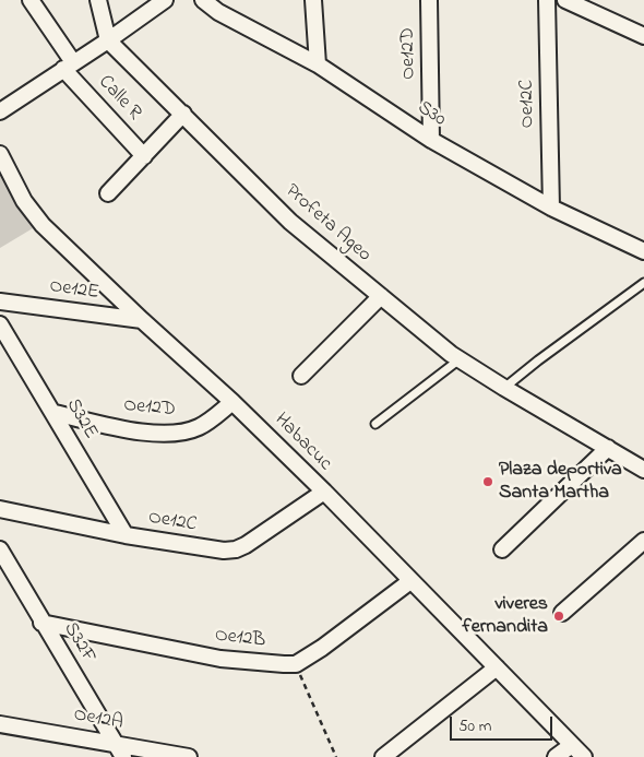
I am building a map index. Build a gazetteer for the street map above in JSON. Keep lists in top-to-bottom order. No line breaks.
{"streets":{"street":["Oe12D","Calle R","Oe12C","S30","Profeta Ageo","Oe12E","S32E","Habacuc","Oe12B","S32F","Oe12A"]},"crossings":[["Oe12D","S30"],["Oe12D","S32E"],["Oe12D","Habacuc"],["Oe12C","S30"],["Oe12C","S32E"],["Oe12C","Habacuc"],["Oe12E","Habacuc"],["Oe12B","S32F"],["S32F","Oe12A"]],"places":["Plaza deportiva Santa Martha","viveres fernandita"],"scale_bar":"50 m"}
